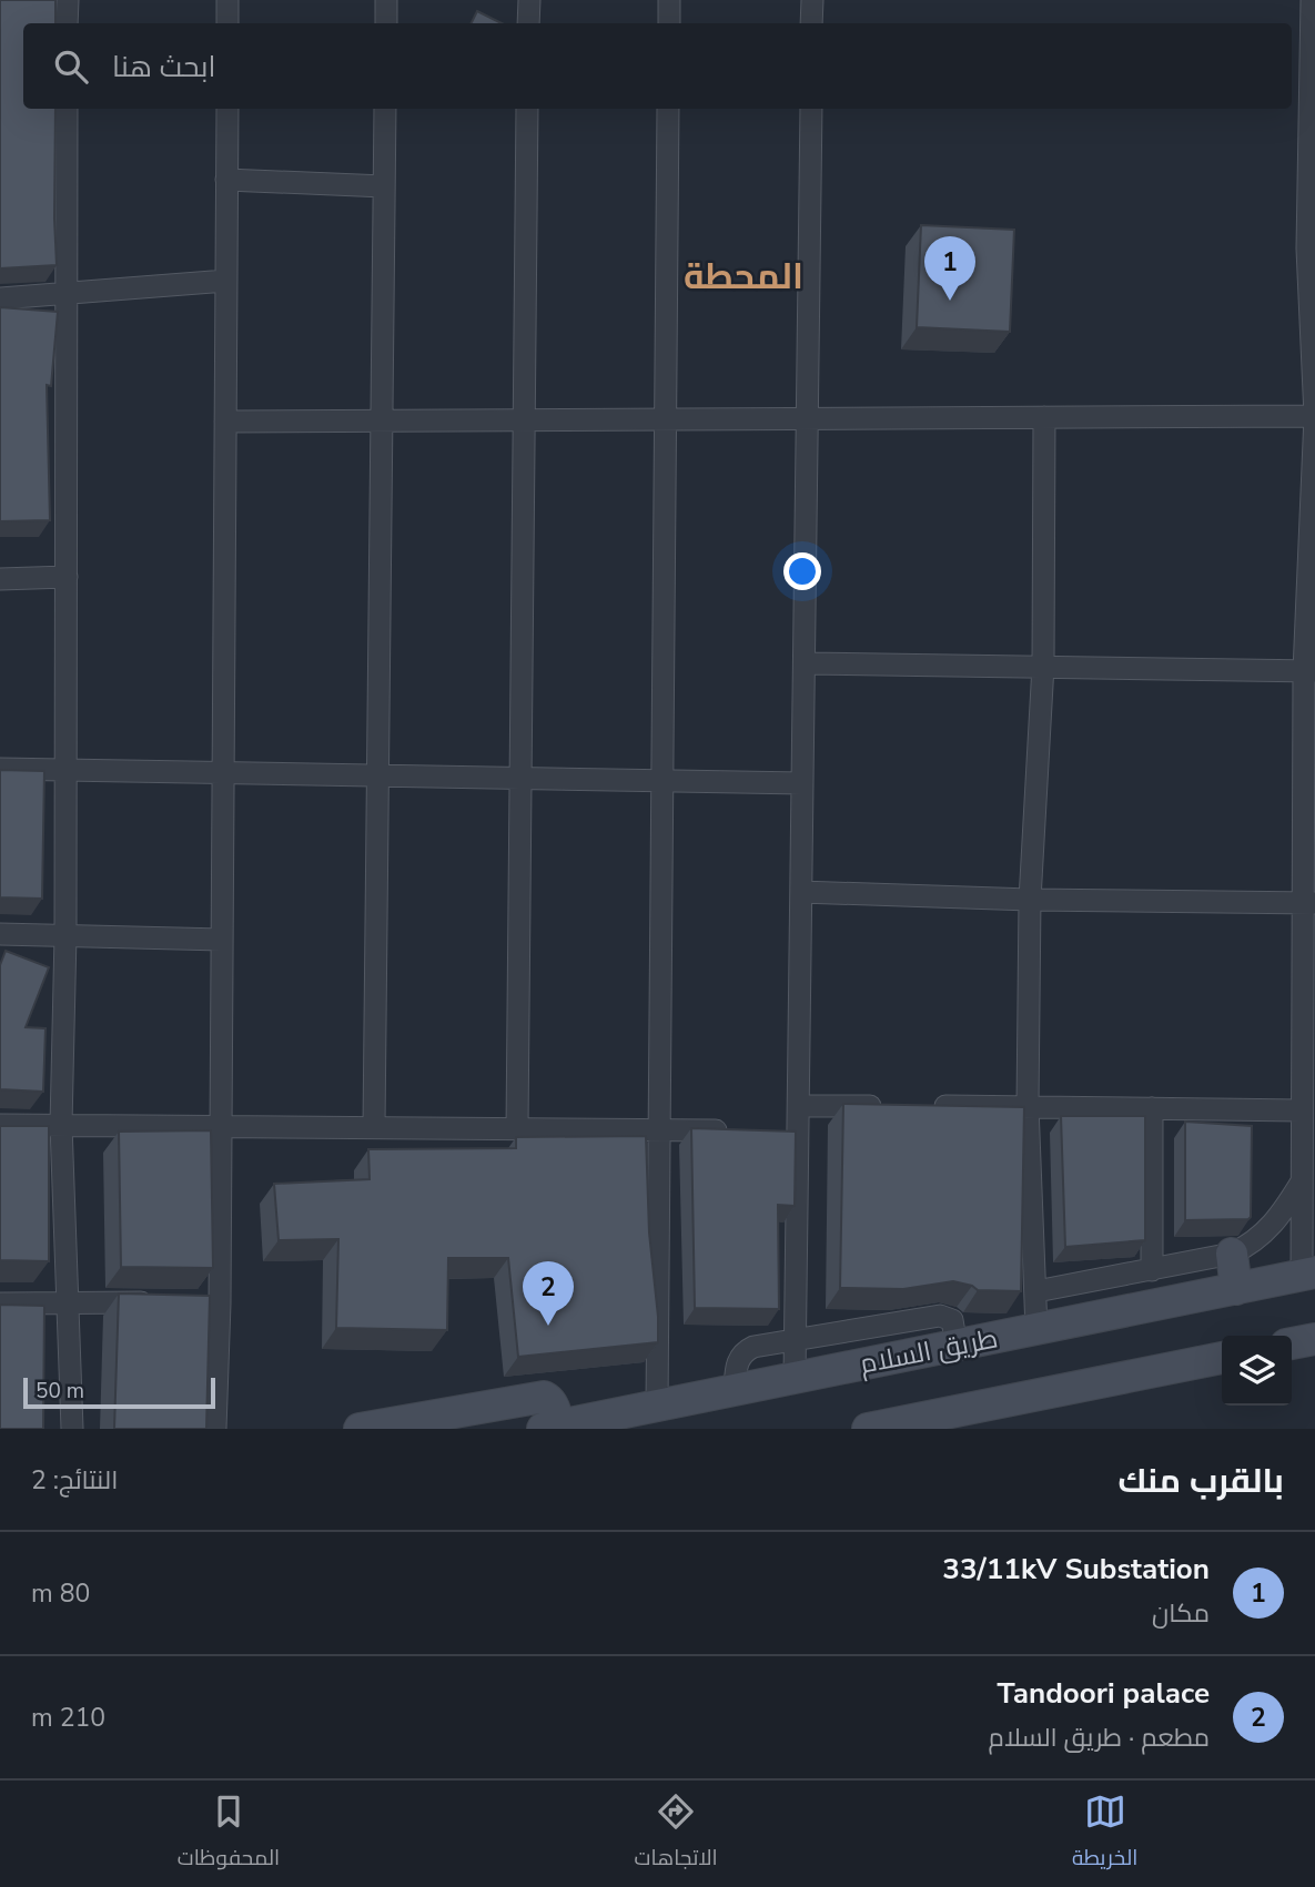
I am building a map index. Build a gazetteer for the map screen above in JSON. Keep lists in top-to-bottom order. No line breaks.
{"streets":{"main road":["طريق السلام"]},"districts":["المحطة"],"scale_bar":"50 m","page":{"search":"ابحث هنا","pins":["1","2"],"scale":"50 m","heading":["بالقرب منك","النتائج: 2"],"list":[{"mark":"1","name":"33/11kV Substation","note":"مكان","value":"80 m"},{"mark":"2","name":"Tandoori palace","note":"مطعم · طريق السلام","value":"210 m"}],"nav":["الخريطة","الاتجاهات","المحفوظات"]}}
